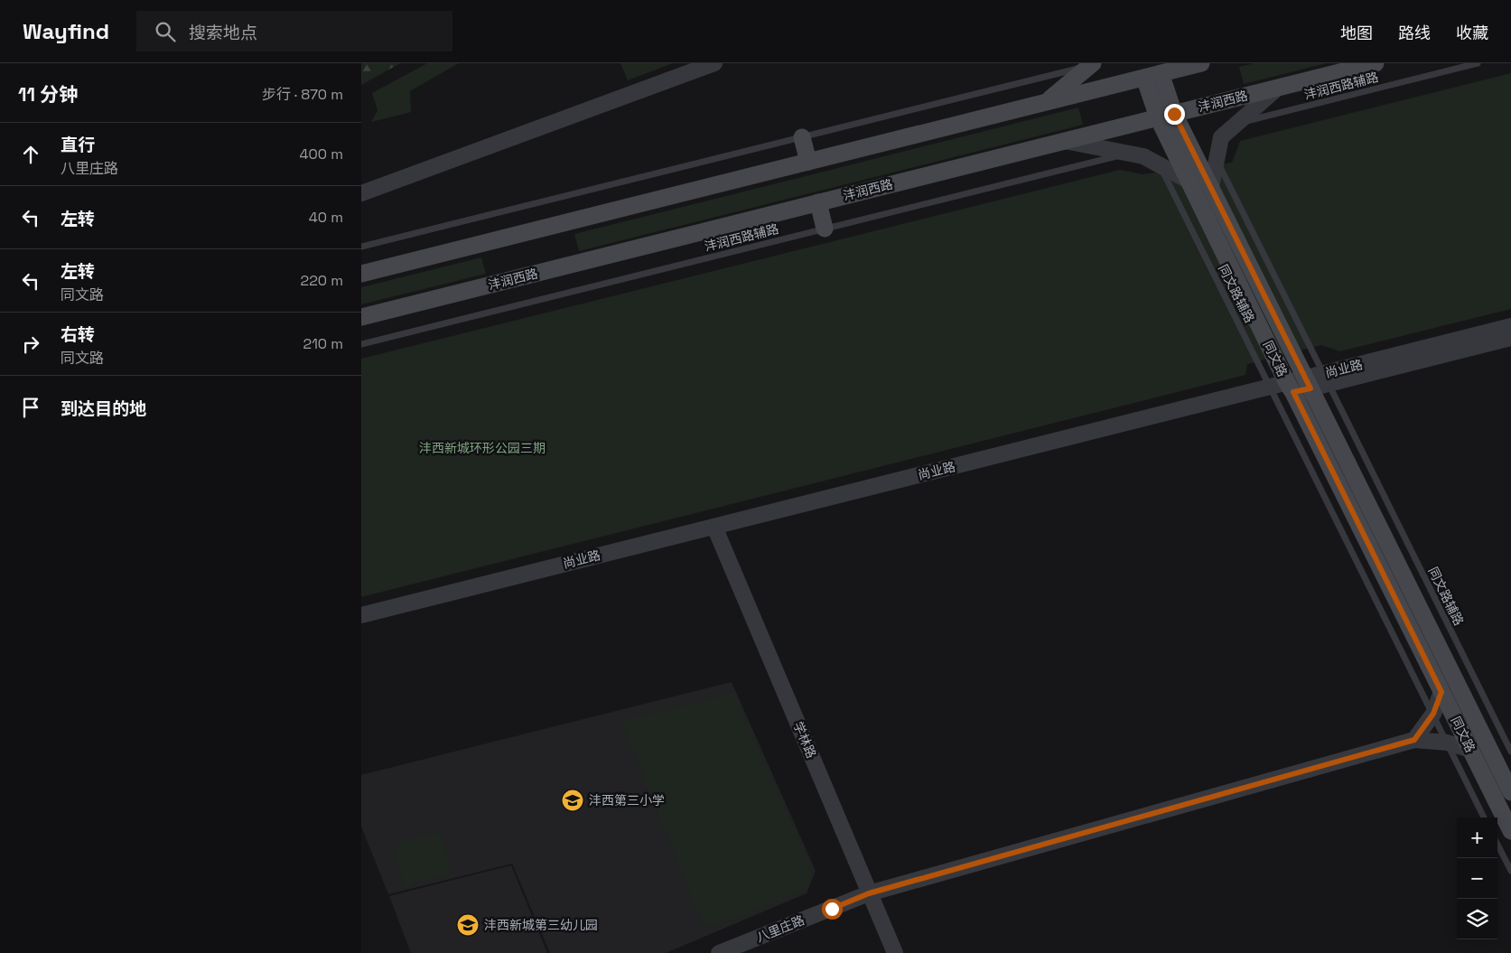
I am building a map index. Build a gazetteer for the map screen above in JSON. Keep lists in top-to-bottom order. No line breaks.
{"streets":{"main road":["沣润西路","同文路"],"street":["尚业路","学林路","八里庄路"],"lane":["沣润西路辅路","同文路辅路"]},"crossings":[["沣润西路","同文路"],["同文路辅路","尚业路"],["同文路","尚业路"],["尚业路","学林路"],["学林路","八里庄路"]],"parks":["沣西新城环形公园三期"],"places":{"school or university":["沣西第三小学","沣西新城第三幼儿园"]},"page":{"header":"Wayfind","search":"搜索地点","nav":["地图","路线","收藏"],"heading":["11 分钟","步行 · 870 m"],"list":[["直行","八里庄路","400 m"],["左转","40 m"],["左转","同文路","220 m"],["右转","同文路","210 m"],"到达目的地"],"map_buttons":["+","−"]}}
